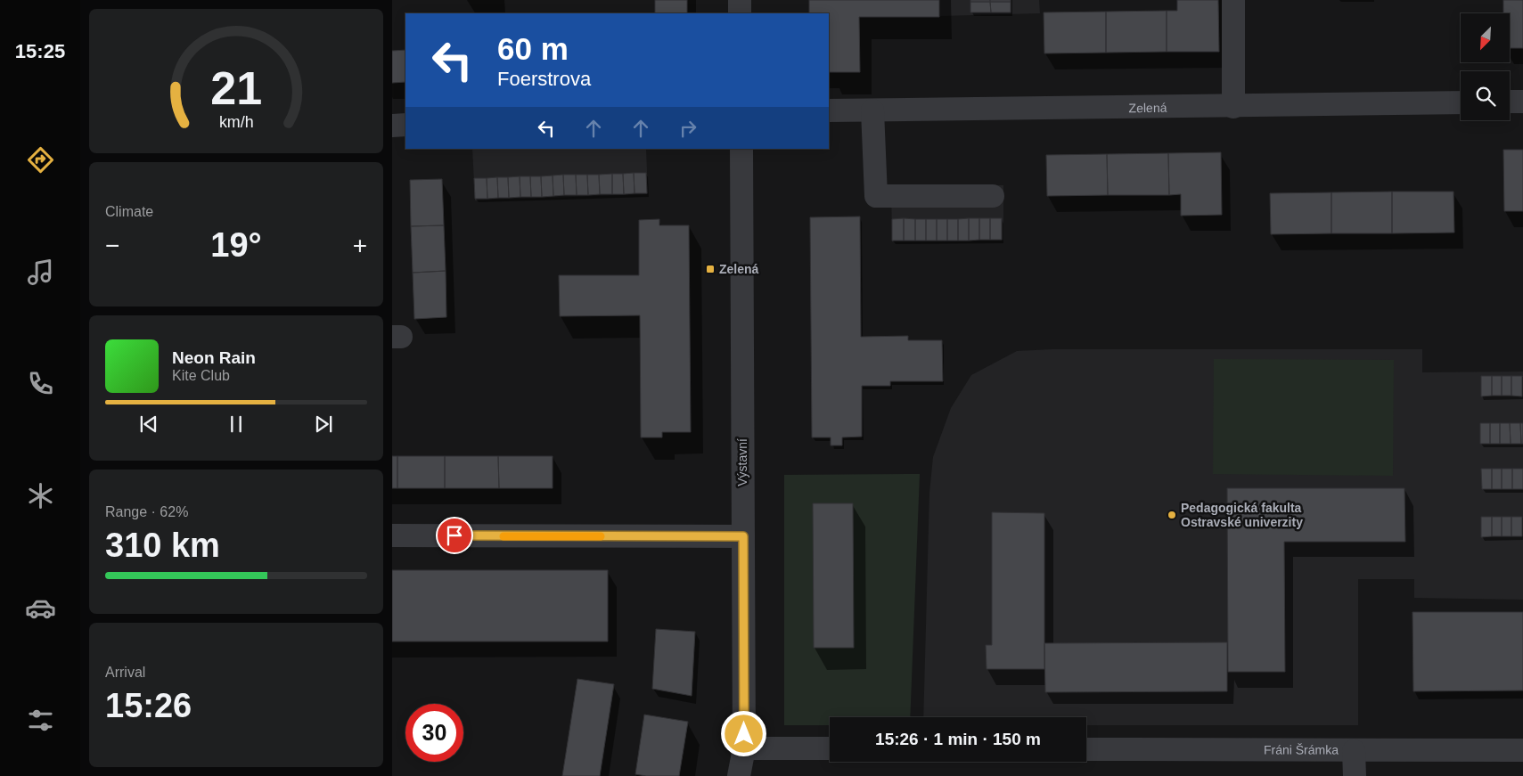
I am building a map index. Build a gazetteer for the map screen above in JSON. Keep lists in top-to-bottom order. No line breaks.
{"streets":{"street":["Zelená","Výstavní","Fráni Šrámka"]},"places":{"transit":["Zelená"],"other":["Pedagogická fakulta Ostravské univerzity"]},"north":"bottom left","page":{"tabs":"15:25","turn":["60 m","Foerstrova"],"tile":["Climate",["Range · 62%","310 km"],["Arrival","15:26"]],"heat":["−","19°","+"],"song":["Neon Rain","Kite Club"],"limit":"30","trip":"15:26 · 1 min · 150 m","gauge":["21","km/h"]}}
